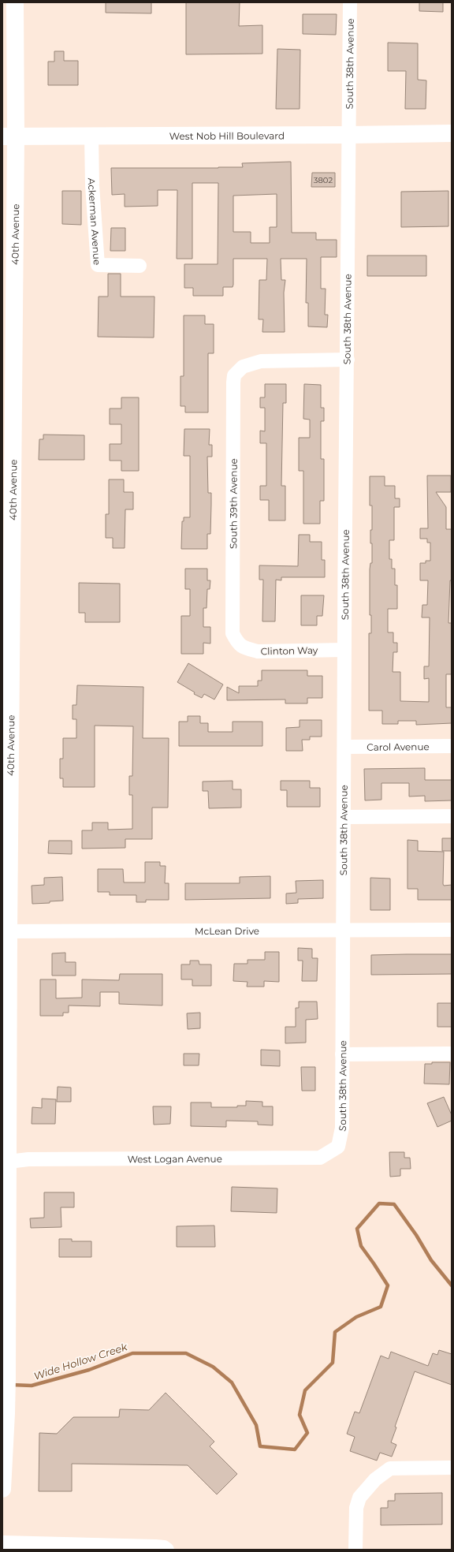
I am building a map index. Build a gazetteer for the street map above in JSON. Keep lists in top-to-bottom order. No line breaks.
{"streets":{"main road":["West Nob Hill Boulevard","40th Avenue"],"street":["South 38th Avenue","Ackerman Avenue","South 39th Avenue","Clinton Way","Carol Avenue","McLean Drive","West Logan Avenue"]},"crossings":[["South 38th Avenue","West Nob Hill Boulevard"],["South 38th Avenue","South 39th Avenue"],["South 38th Avenue","Clinton Way"],["South 38th Avenue","Carol Avenue"],["South 38th Avenue","McLean Drive"],["South 38th Avenue","West Logan Avenue"],["West Nob Hill Boulevard","Ackerman Avenue"],["West Nob Hill Boulevard","40th Avenue"],["40th Avenue","McLean Drive"],["40th Avenue","West Logan Avenue"],["South 39th Avenue","Clinton Way"]],"water":["Wide Hollow Creek"],"house_numbers":["3802"]}
